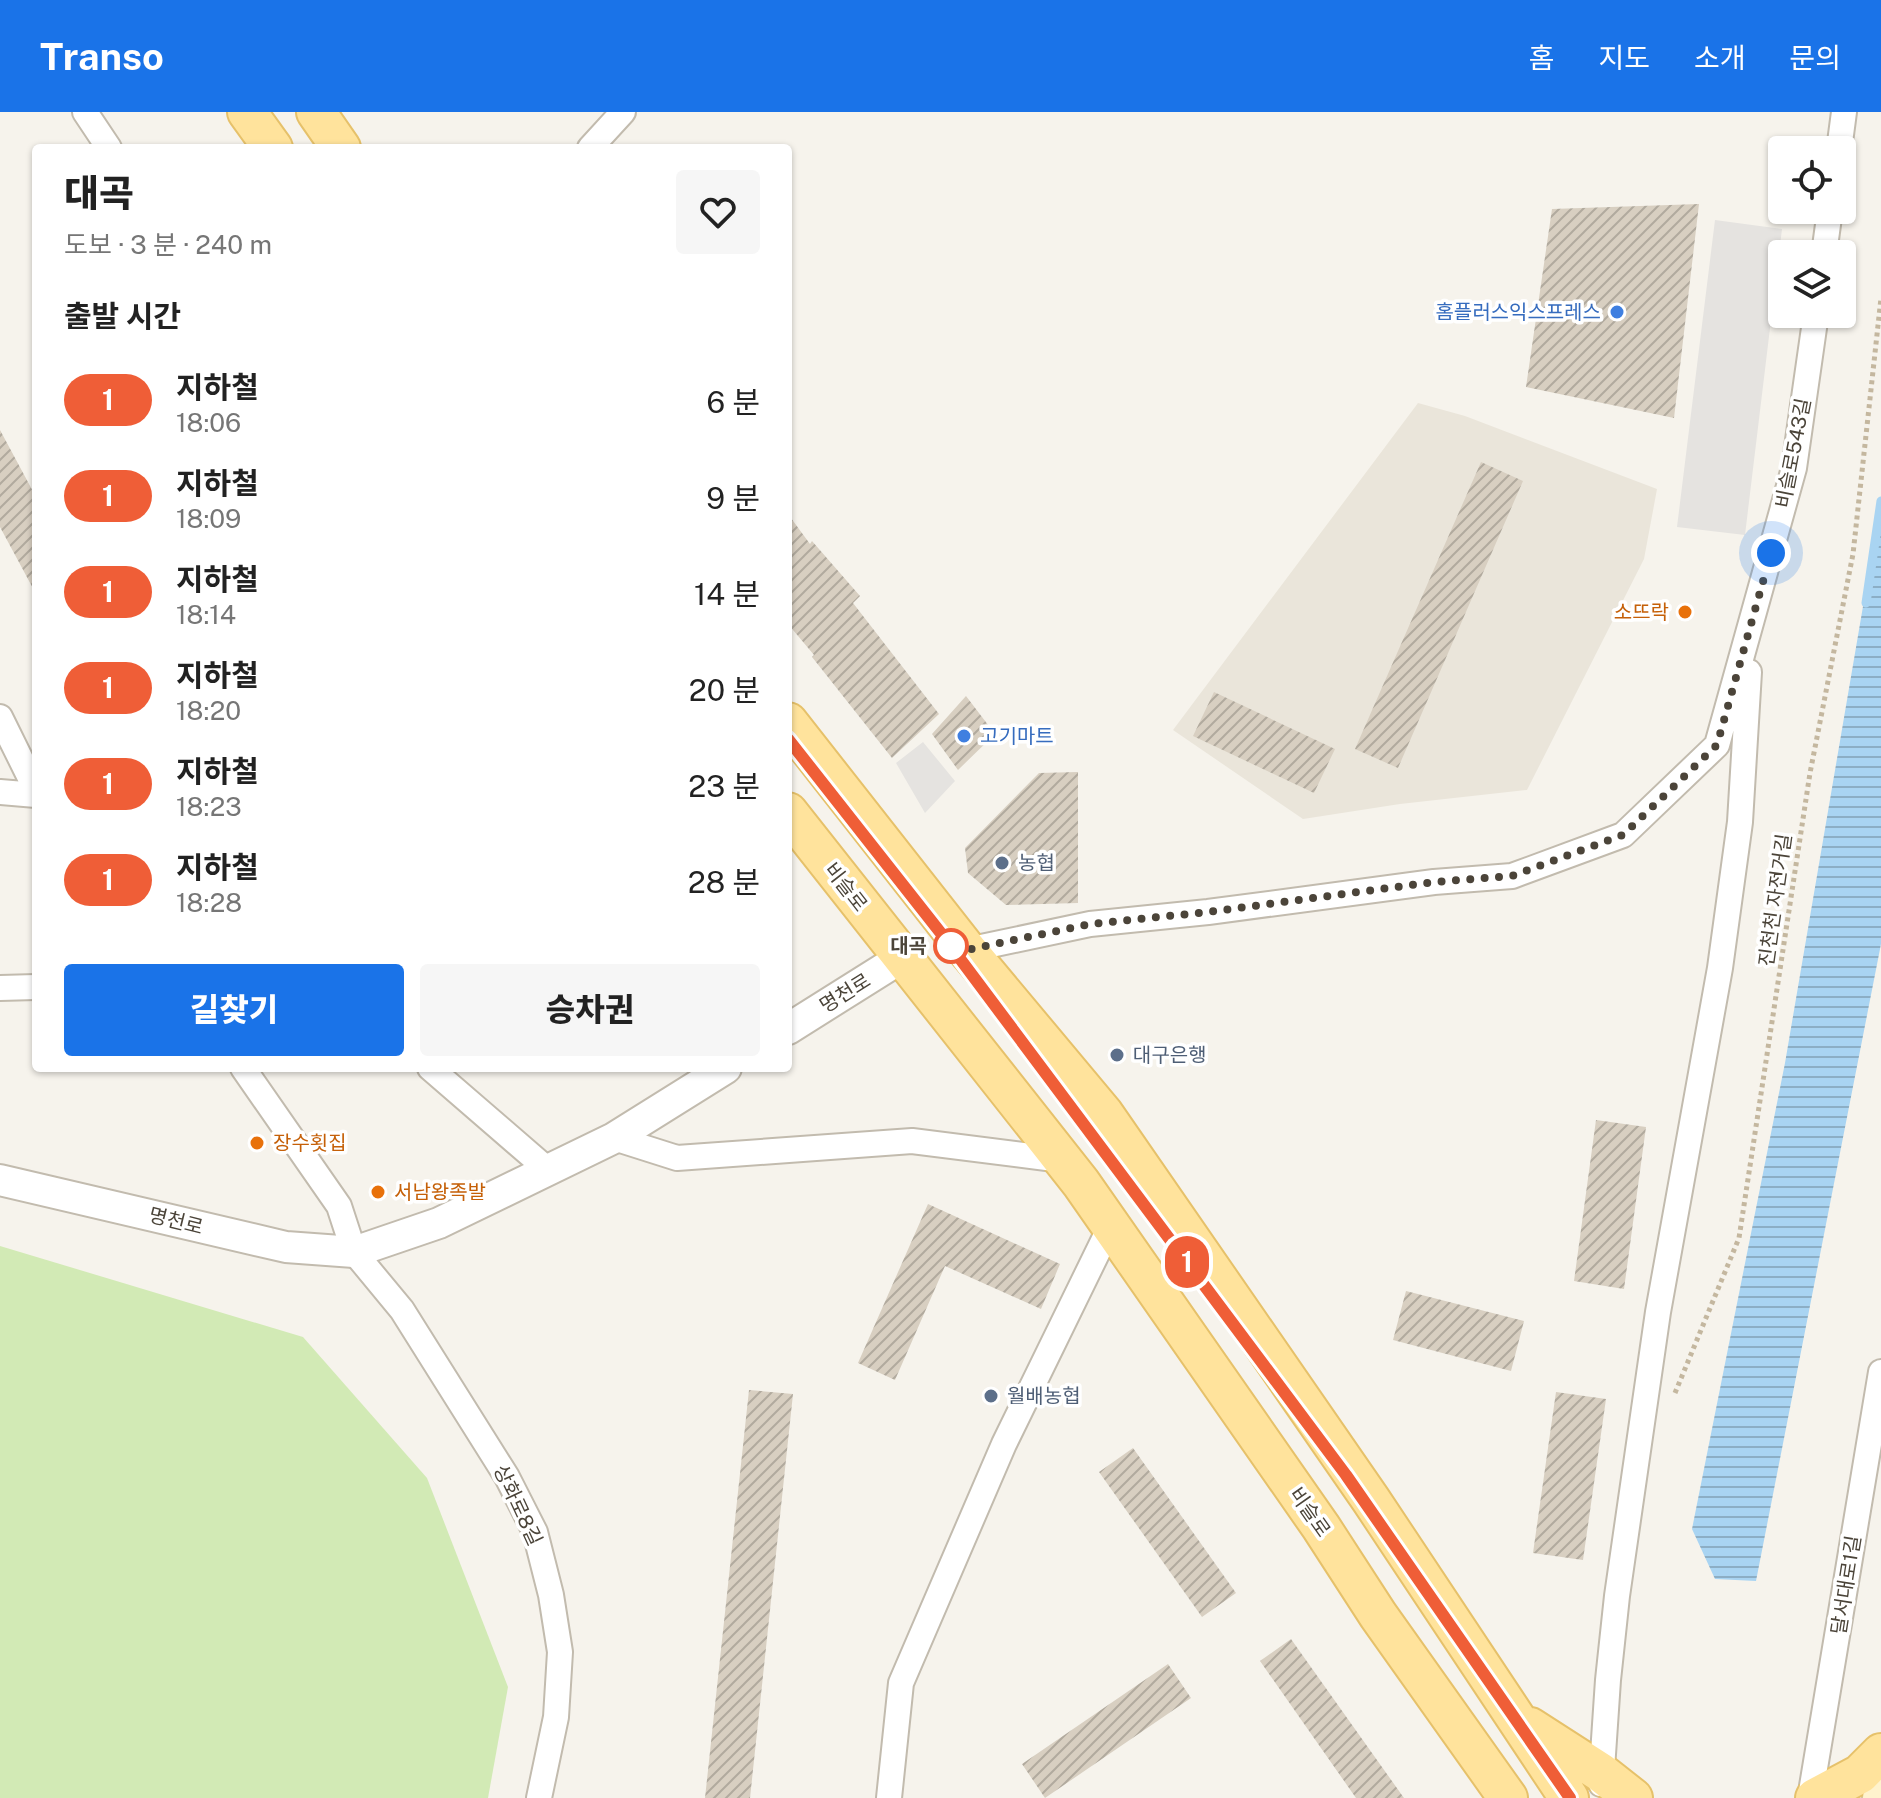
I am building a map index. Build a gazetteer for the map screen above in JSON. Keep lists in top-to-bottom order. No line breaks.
{"streets":{"main road":["비슬로"],"street":["비슬로543길","명천로","상화로8길","달서대로1길"],"path":["진천천 자전거길"]},"crossings":[["비슬로","명천로"],["명천로","상화로8길"]],"places":["홈플러스익스프레스","소뜨락","고기마트","농협","대곡","대구은행","장수횟집","서남왕족발","월배농협"],"lines":["metro line 1"],"page":{"header":"Transo","nav":["홈","지도","소개","문의"],"on_map":"1","heading":[["대곡","도보 · 3 분 · 240 m"],"출발 시간"],"list":[{"mark":"1","name":"지하철","note":"18:06","value":"6 분"},{"mark":"1","name":"지하철","note":"18:09","value":"9 분"},{"mark":"1","name":"지하철","note":"18:14","value":"14 분"},{"mark":"1","name":"지하철","note":"18:20","value":"20 분"},{"mark":"1","name":"지하철","note":"18:23","value":"23 분"},{"mark":"1","name":"지하철","note":"18:28","value":"28 분"}],"buttons":["길찾기","승차권"]}}
